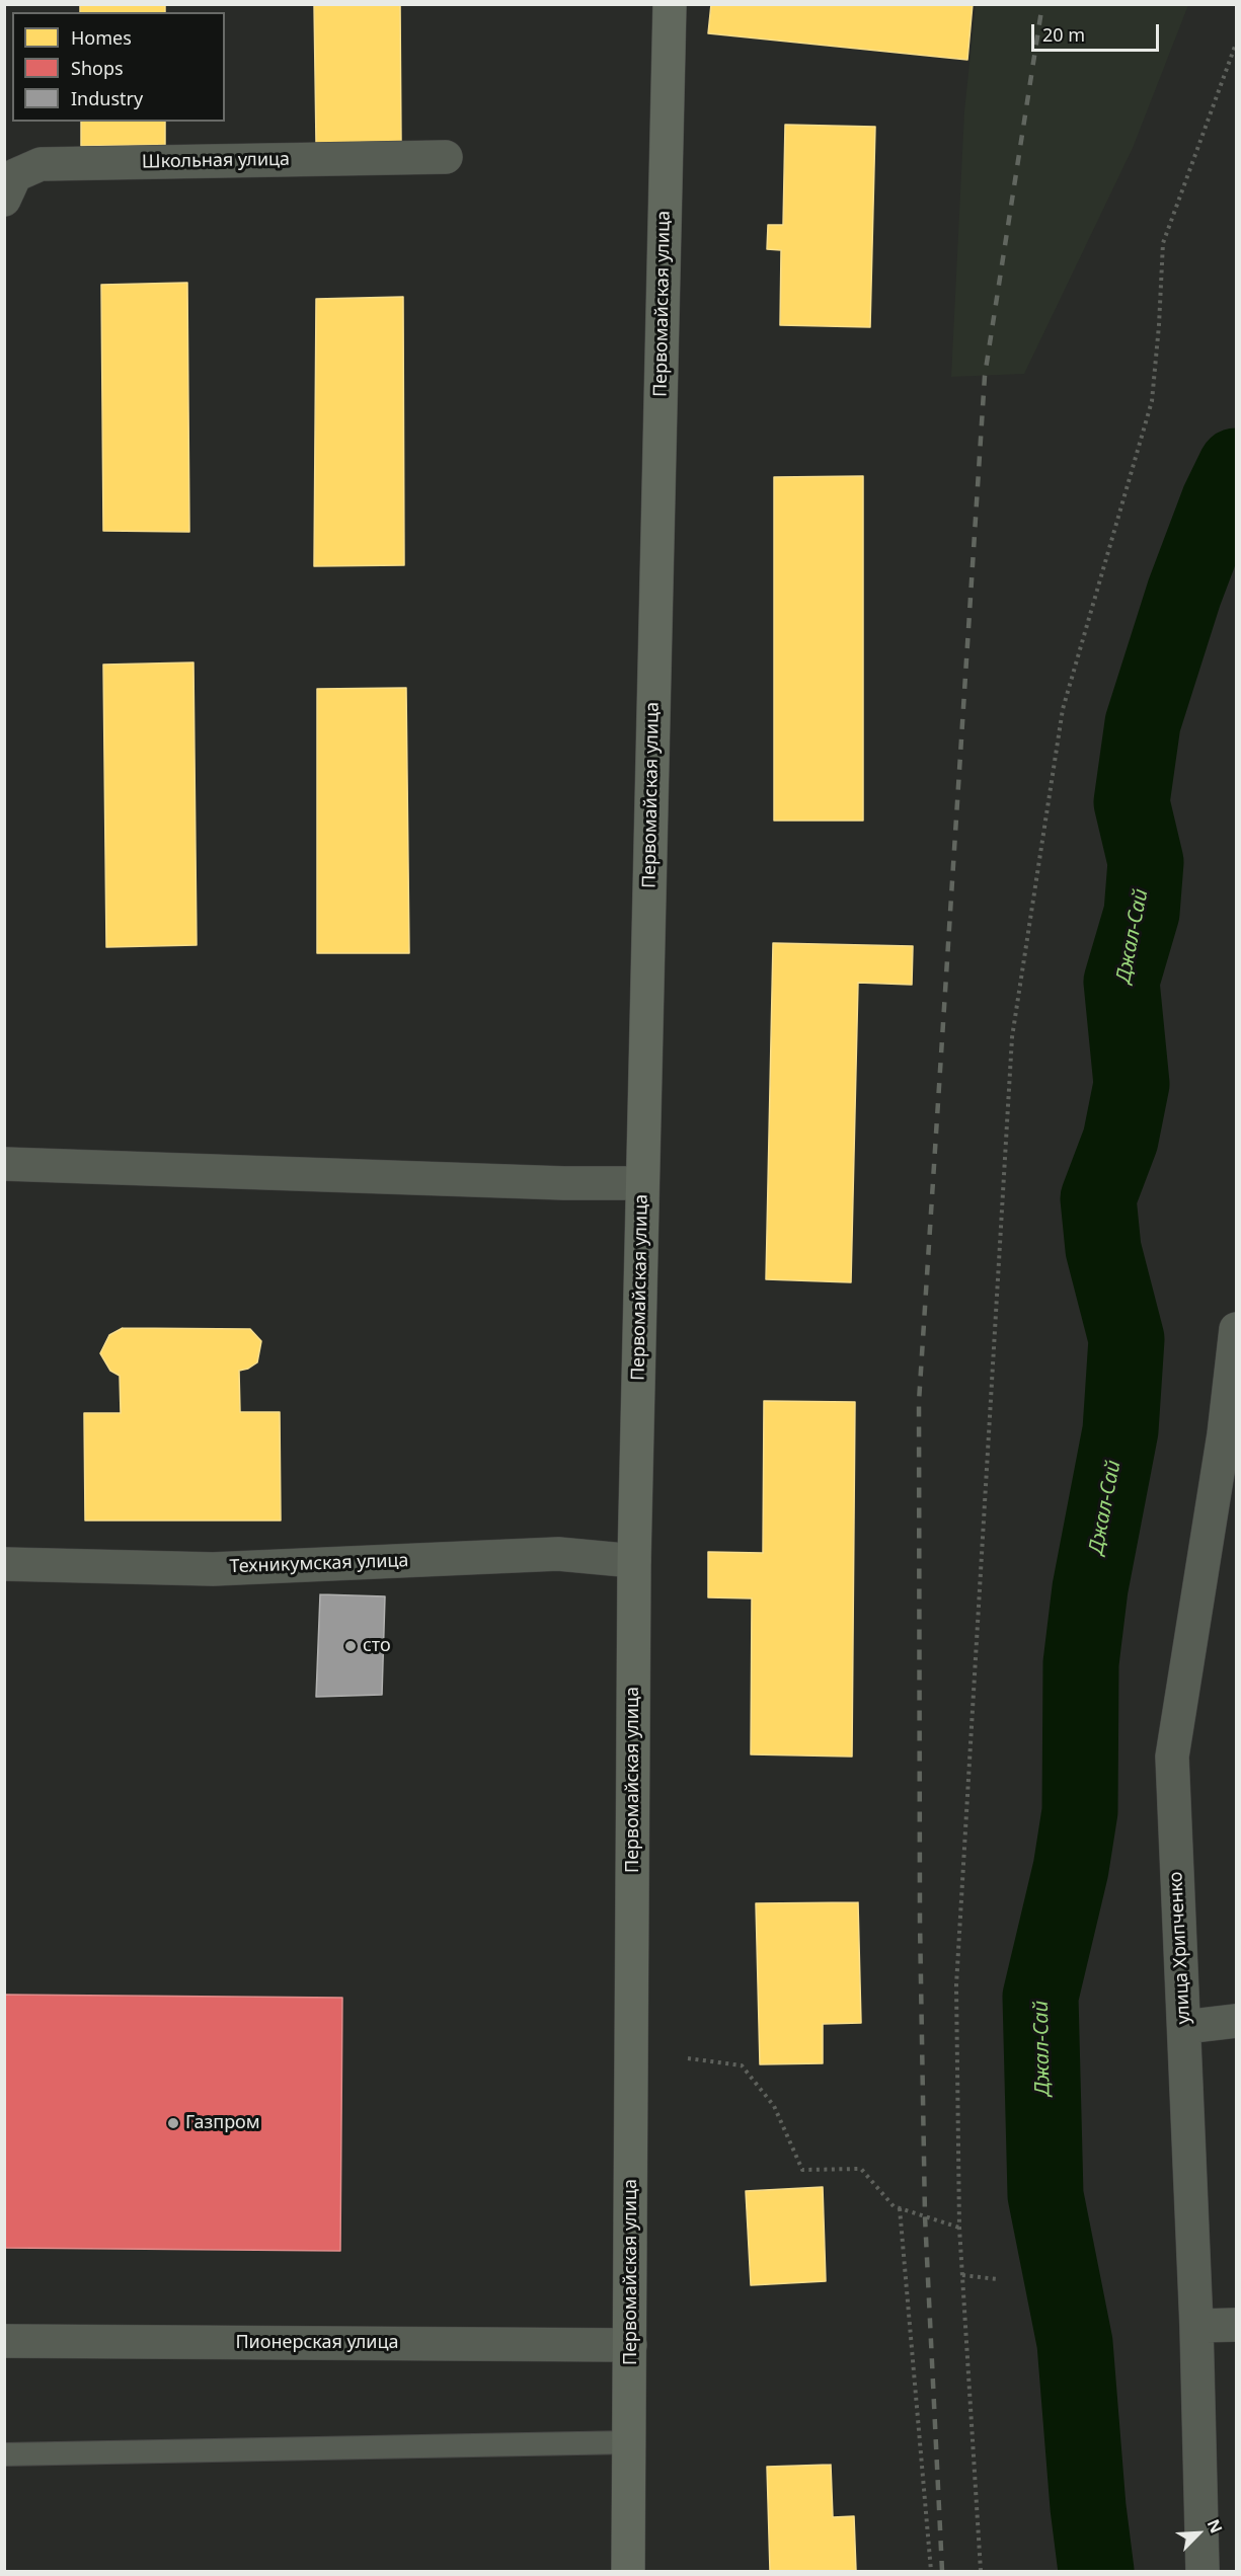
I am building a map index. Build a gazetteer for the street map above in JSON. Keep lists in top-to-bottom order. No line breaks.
{"streets":{"main road":["Первомайская улица"],"street":["Школьная улица","Техникумская улица","улица Хрипченко","Пионерская улица"]},"crossings":[["Первомайская улица","Техникумская улица"],["Первомайская улица","Пионерская улица"]],"water":["Джал-Сай"],"places":["сто","Газпром"],"legend":["Homes","Shops","Industry"],"scale_bar":"20 m","north":"top right"}
